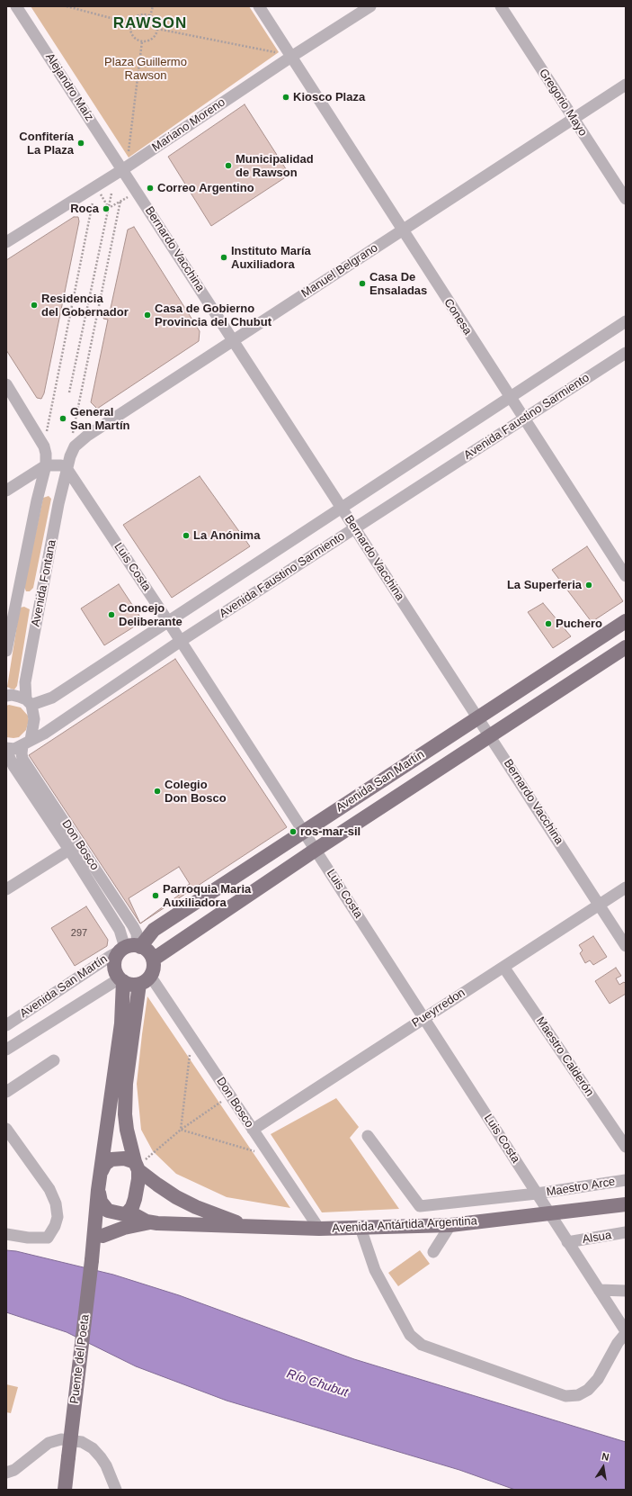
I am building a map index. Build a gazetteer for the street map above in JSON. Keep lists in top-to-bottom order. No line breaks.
{"streets":{"main road":["Avenida San Martín","Avenida Antártida Argentina","Puente del Poeta"],"street":["Alejandro Maíz","Gregorio Mayo","Mariano Moreno","Bernardo Vacchina","Manuel Belgrano","Conesa","Avenida Faustino Sarmiento","Luis Costa","Avenida Fontana","Don Bosco","Pueyrredon","Maestro Calderón","Maestro Arce","Alsua"]},"crossings":[["Alejandro Maíz","Mariano Moreno"],["Alejandro Maíz","Bernardo Vacchina"],["Gregorio Mayo","Manuel Belgrano"],["Mariano Moreno","Bernardo Vacchina"],["Mariano Moreno","Conesa"],["Bernardo Vacchina","Manuel Belgrano"],["Bernardo Vacchina","Avenida Faustino Sarmiento"],["Bernardo Vacchina","Avenida San Martín"],["Bernardo Vacchina","Pueyrredon"],["Manuel Belgrano","Conesa"],["Manuel Belgrano","Luis Costa"],["Manuel Belgrano","Avenida Fontana"],["Conesa","Avenida Faustino Sarmiento"],["Avenida Faustino Sarmiento","Luis Costa"],["Avenida Faustino Sarmiento","Avenida Fontana"],["Avenida Faustino Sarmiento","Don Bosco"],["Luis Costa","Avenida Fontana"],["Luis Costa","Avenida San Martín"],["Luis Costa","Pueyrredon"],["Luis Costa","Maestro Arce"],["Luis Costa","Avenida Antártida Argentina"],["Luis Costa","Alsua"],["Avenida San Martín","Don Bosco"],["Don Bosco","Pueyrredon"],["Don Bosco","Avenida Antártida Argentina"],["Pueyrredon","Maestro Calderón"],["Avenida Antártida Argentina","Puente del Poeta"]],"districts":["RAWSON"],"water":["Río Chubut"],"parks":["Plaza Guillermo Rawson"],"places":["Kiosco Plaza","Confitería La Plaza","Municipalidad de Rawson","Correo Argentino","Roca","Instituto María Auxiliadora","Casa De Ensaladas","Residencia del Gobernador","Casa de Gobierno Provincia del Chubut","General San Martín","La Anónima","La Superferia","Concejo Deliberante","Puchero","Colegio Don Bosco","ros-mar-sil","Parroquia Maria Auxiliadora"],"house_numbers":["297"],"north":"top"}
